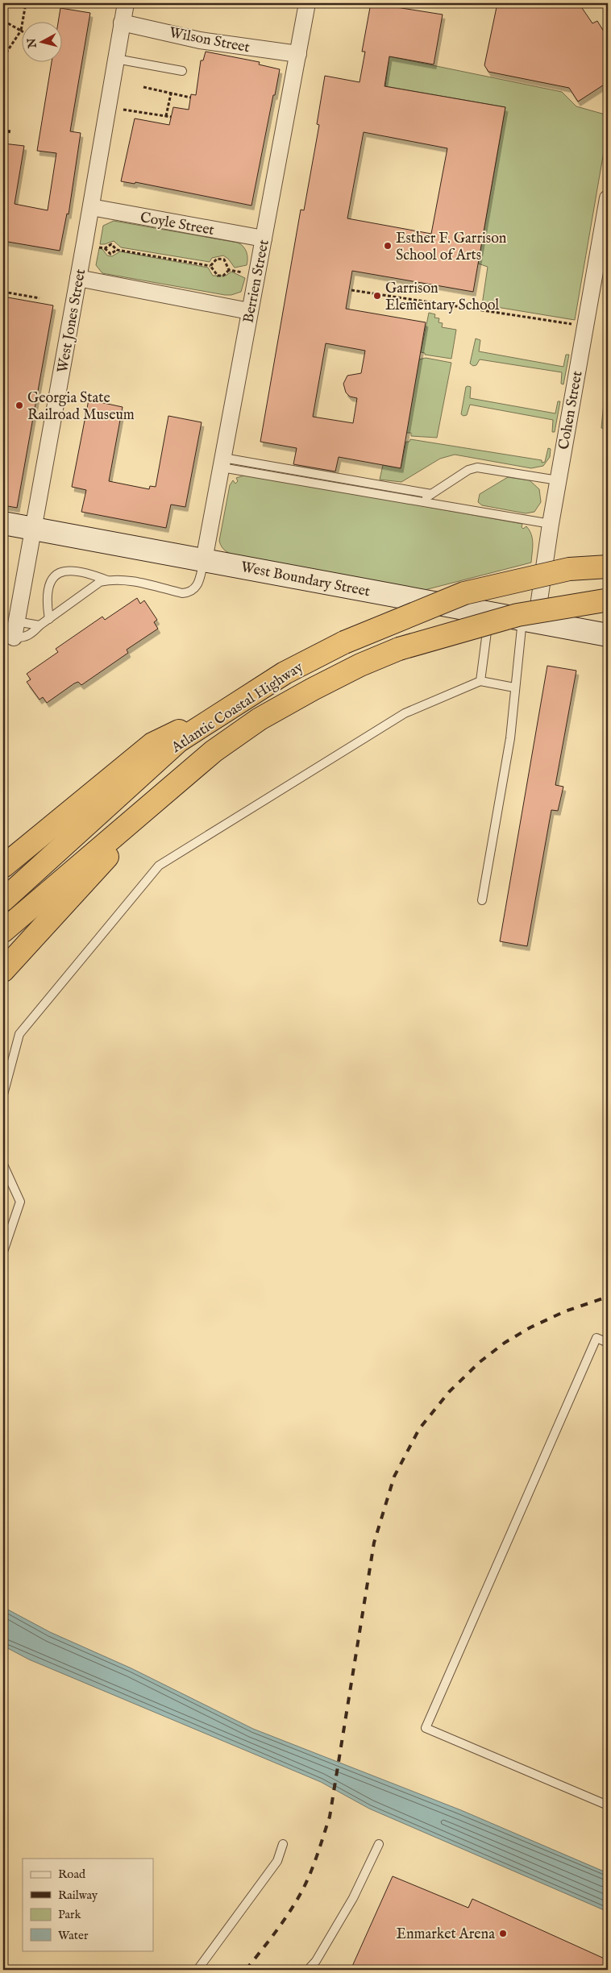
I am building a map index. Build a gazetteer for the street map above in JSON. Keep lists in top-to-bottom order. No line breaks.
{"streets":{"highway":["Atlantic Coastal Highway"],"main road":["West Boundary Street"],"street":["Wilson Street","Coyle Street","Berrien Street","West Jones Street","Cohen Street"]},"crossings":[["Wilson Street","Berrien Street"],["Wilson Street","West Jones Street"],["Coyle Street","Berrien Street"],["Coyle Street","West Jones Street"],["Berrien Street","West Boundary Street"],["West Jones Street","West Boundary Street"],["Cohen Street","West Boundary Street"]],"places":["Esther F. Garrison School of Arts","Garrison Elementary School","Georgia State Railroad Museum","Enmarket Arena"],"legend":["Road","Railway","Park","Water"],"north":"left"}
